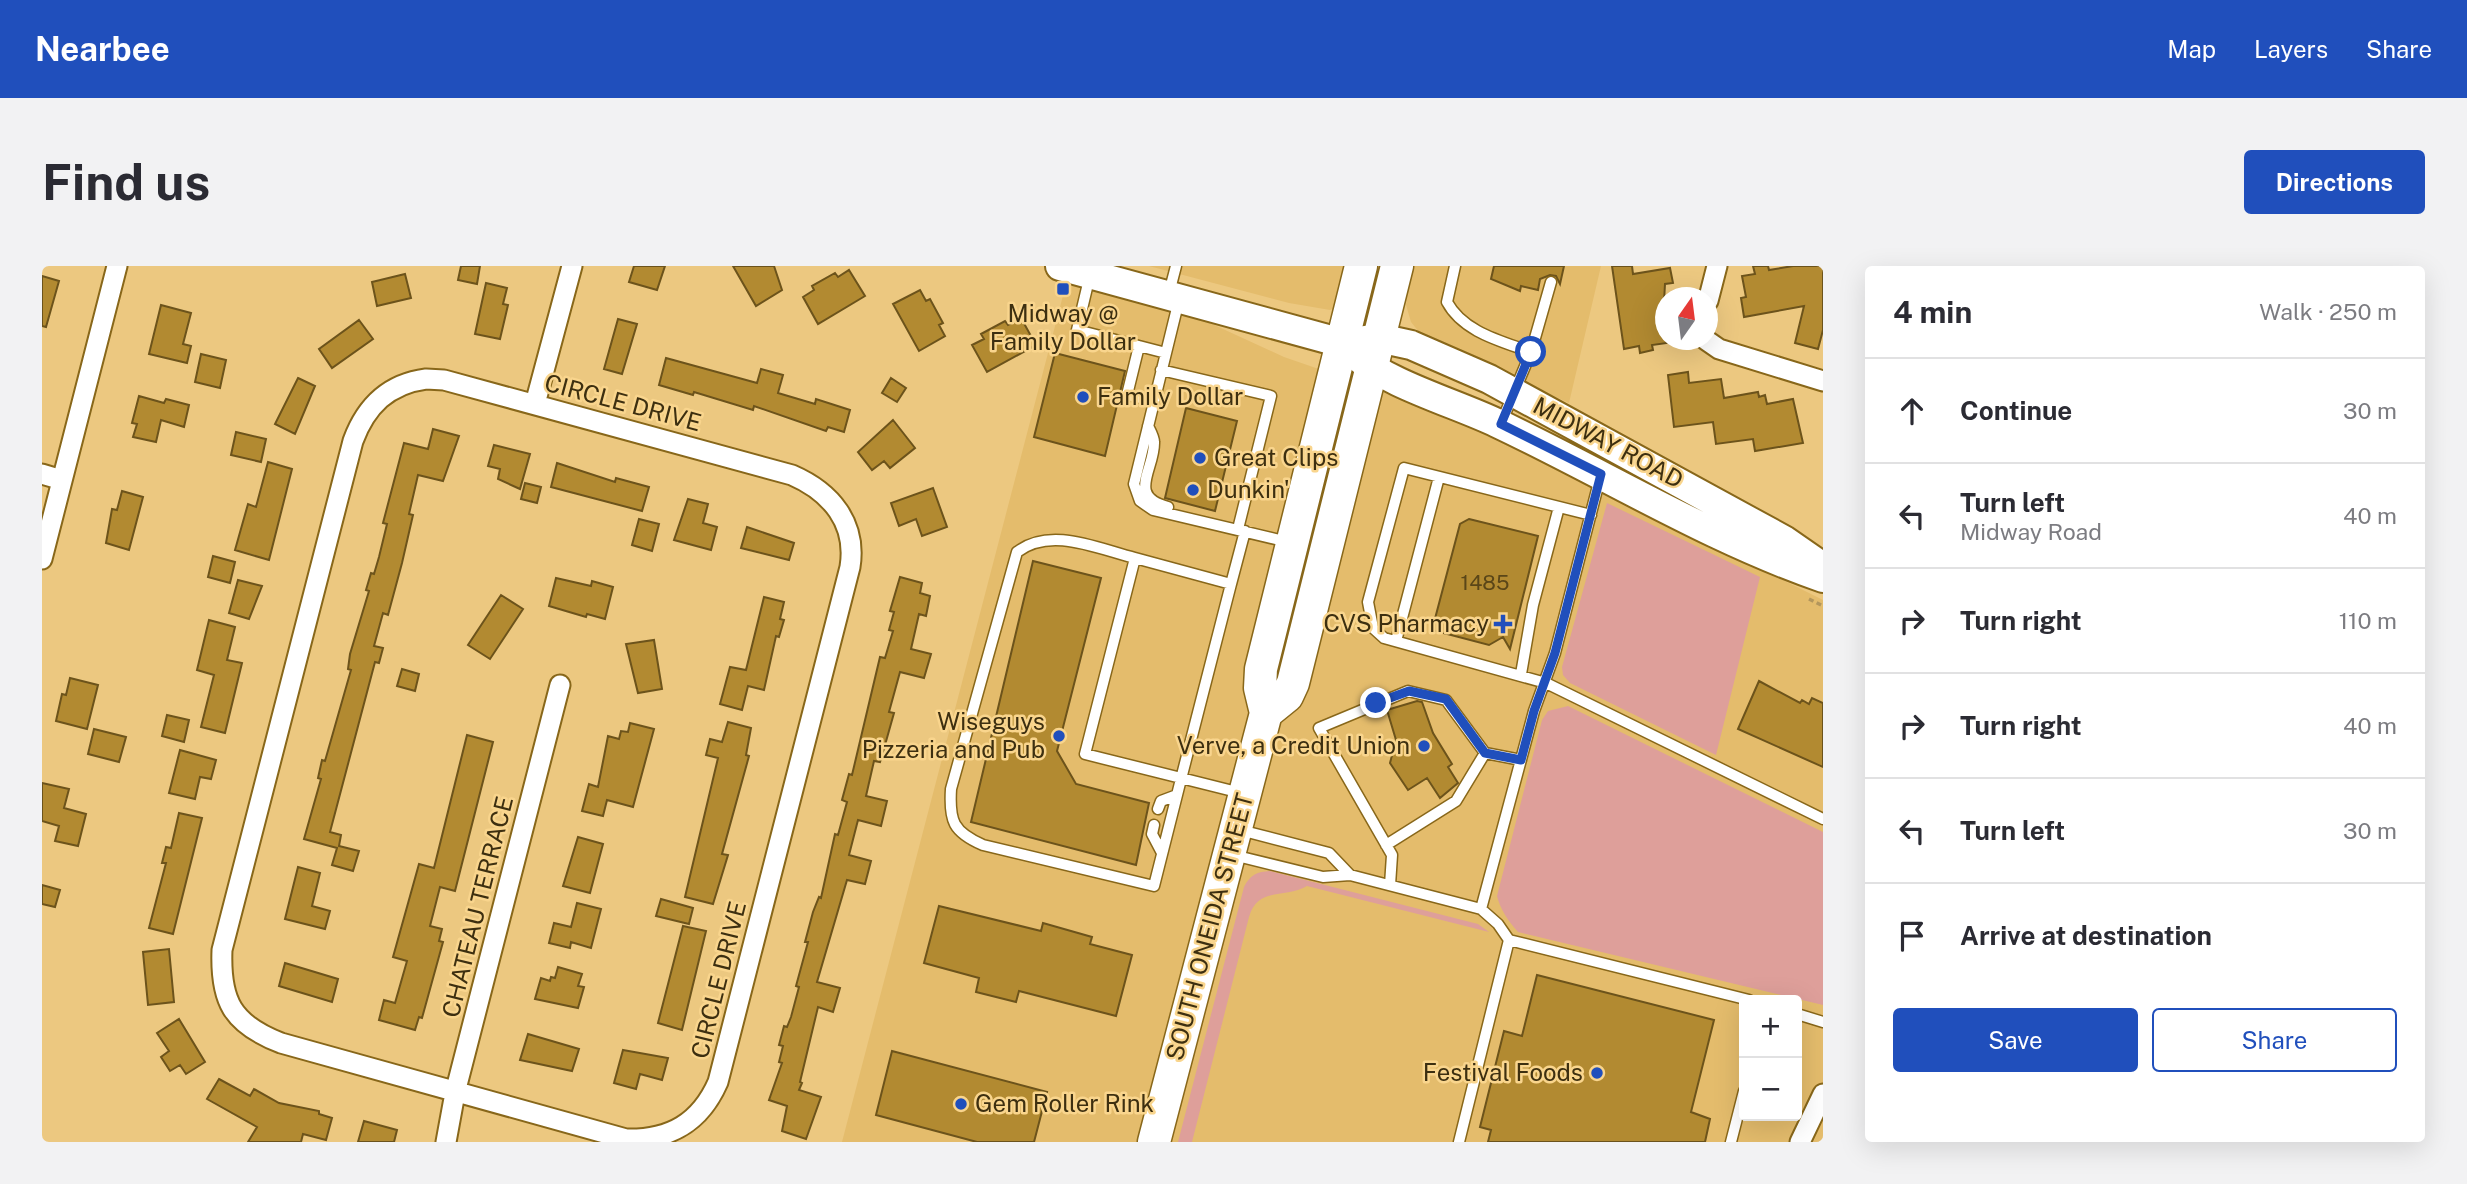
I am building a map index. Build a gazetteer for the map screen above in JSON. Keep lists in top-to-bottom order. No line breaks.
{"streets":{"highway":["SOUTH ONEIDA STREET"],"main road":["MIDWAY ROAD"],"street":["CIRCLE DRIVE","CHATEAU TERRACE"]},"crossings":[["CIRCLE DRIVE","CHATEAU TERRACE"],["MIDWAY ROAD","SOUTH ONEIDA STREET"]],"places":{"transit":["Midway @ Family Dollar"],"other":["Family Dollar","Great Clips","Dunkin'","Wiseguys Pizzeria and Pub","Verve, a Credit Union","Festival Foods","Gem Roller Rink"],"health":["CVS Pharmacy"]},"house_numbers":["1485"],"north":"top","page":{"header":"Nearbee","nav":["Map","Layers","Share"],"buttons":["Directions",["Save","Share"]],"title":"Find us","heading":["4 min","Walk · 250 m"],"list":[["Continue","30 m"],["Turn left","Midway Road","40 m"],["Turn right","110 m"],["Turn right","40 m"],["Turn left","30 m"],"Arrive at destination"],"map_buttons":["+","−"]}}
